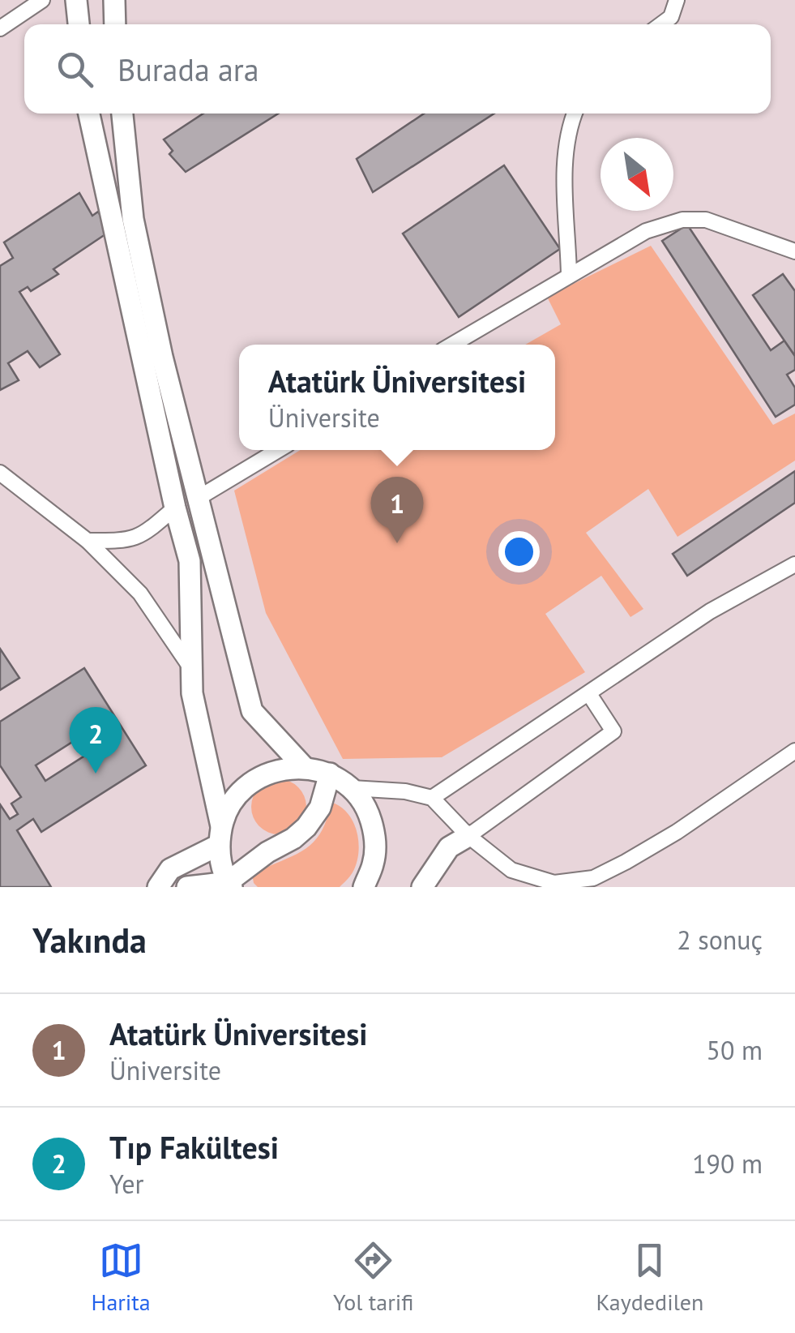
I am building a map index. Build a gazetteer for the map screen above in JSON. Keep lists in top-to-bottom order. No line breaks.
{"north":"bottom right","page":{"search":"Burada ara","popup":["Atatürk Üniversitesi","Üniversite"],"pins":["1","2"],"heading":["Yakında","2 sonuç"],"list":[{"mark":"1","name":"Atatürk Üniversitesi","note":"Üniversite","value":"50 m"},{"mark":"2","name":"Tıp Fakültesi","note":"Yer","value":"190 m"}],"nav":["Harita","Yol tarifi","Kaydedilen"]}}
